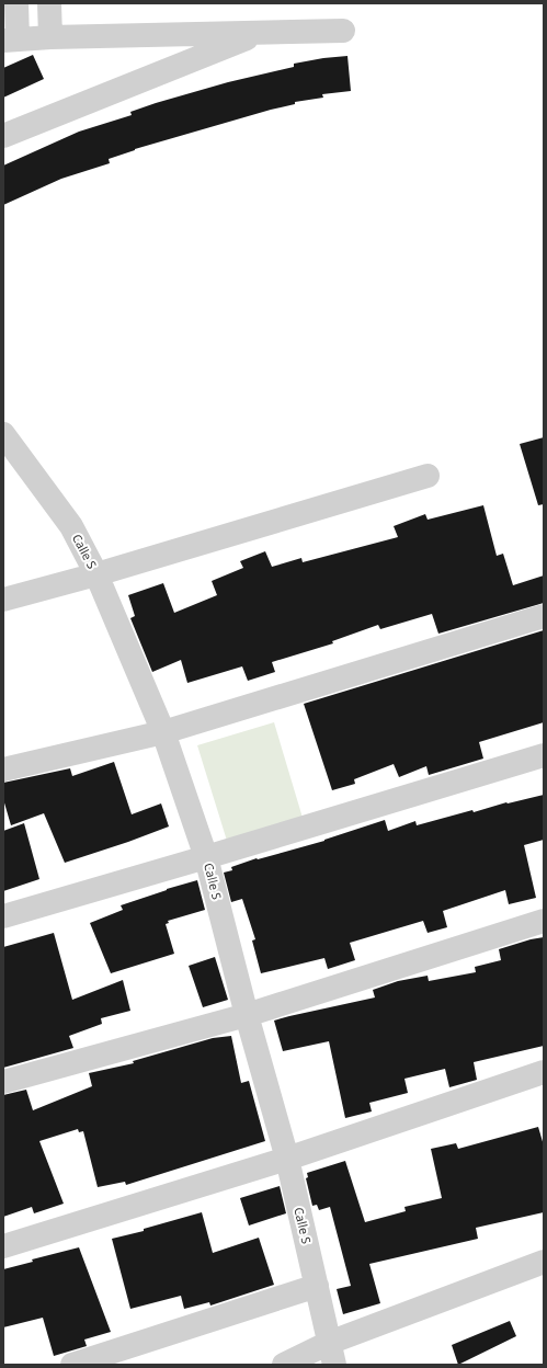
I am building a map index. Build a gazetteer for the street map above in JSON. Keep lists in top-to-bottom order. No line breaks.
{"streets":{"street":["Calle S"]}}
